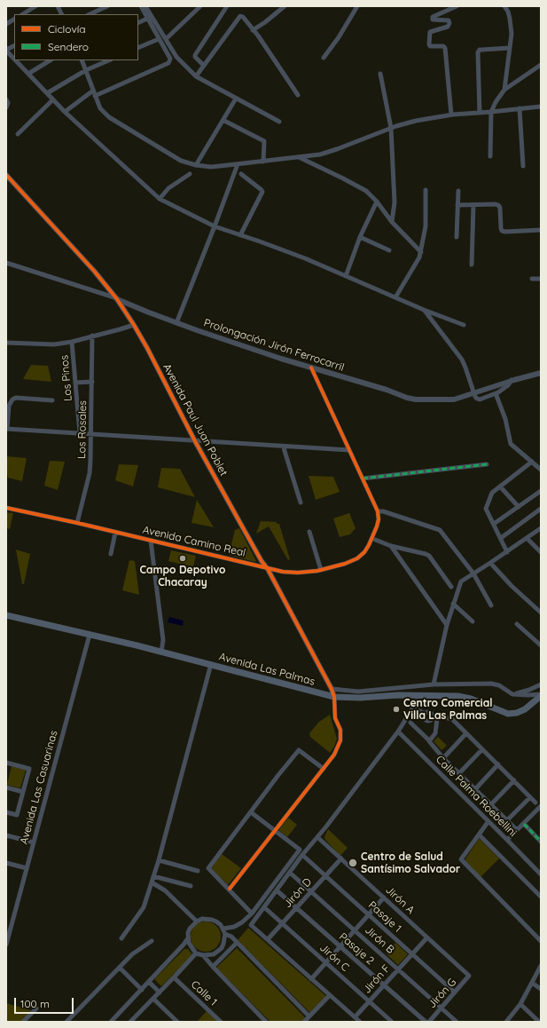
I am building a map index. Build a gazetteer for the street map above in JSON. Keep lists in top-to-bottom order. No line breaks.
{"streets":{"main road":["Avenida Las Palmas"],"street":["Prolongación Jirón Ferrocarril","Los Pinos","Avenida Paul Juan Poblet","Los Rosales","Avenida Camino Real","Avenida Las Casuarinas","Calle Palma Roebellini","Jirón D","Jirón A","Pasaje 1","Jirón B","Pasaje 2","Jirón C","Jirón F","Calle 1","Jirón G"]},"crossings":[["Prolongación Jirón Ferrocarril","Avenida Paul Juan Poblet"],["Avenida Paul Juan Poblet","Avenida Camino Real"],["Avenida Paul Juan Poblet","Avenida Las Palmas"],["Los Rosales","Avenida Camino Real"],["Avenida Las Palmas","Avenida Las Casuarinas"],["Jirón D","Jirón A"],["Jirón D","Pasaje 1"],["Jirón D","Jirón B"],["Jirón D","Pasaje 2"],["Jirón D","Jirón C"],["Jirón A","Jirón F"],["Jirón A","Jirón G"],["Pasaje 1","Jirón F"],["Pasaje 1","Jirón G"],["Jirón B","Jirón F"],["Jirón B","Jirón G"],["Pasaje 2","Jirón F"],["Jirón C","Jirón F"]],"places":["Campo Depotivo Chacaray","Centro Comercial Villa Las Palmas","Centro de Salud Santísimo Salvador"],"legend":["Ciclovía","Sendero"],"scale_bar":"100 m"}
